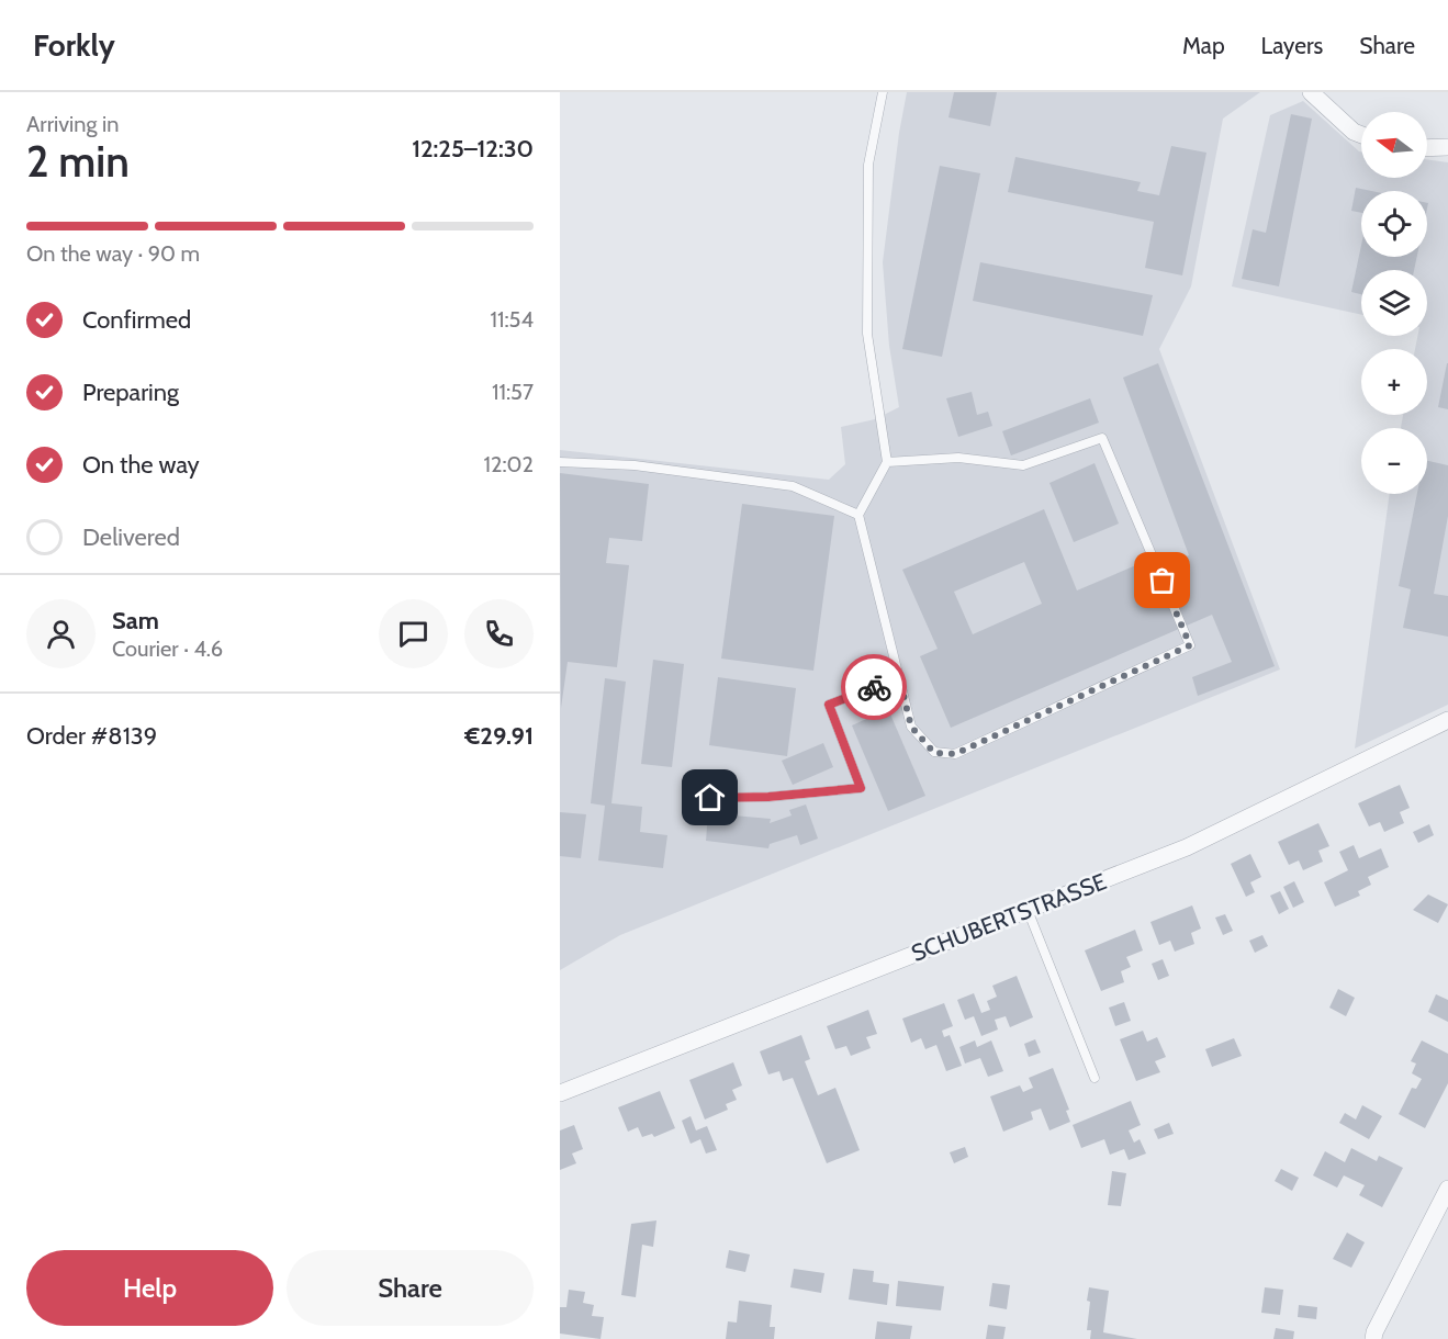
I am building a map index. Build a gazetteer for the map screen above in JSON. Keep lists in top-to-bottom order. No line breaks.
{"streets":{"street":["SCHUBERTSTRASSE"]},"north":"left","page":{"header":"Forkly","nav":["Map","Layers","Share"],"heading":["2 min","Arriving in","12:25–12:30"],"panel":["Sam","Courier · 4.6","Order #8139","€29.91"],"map_buttons":["+","−"],"bar":"On the way · 90 m","list":[["Confirmed","11:54"],["Preparing","11:57"],["On the way","12:02"],"Delivered"],"buttons":["Help","Share"]}}
